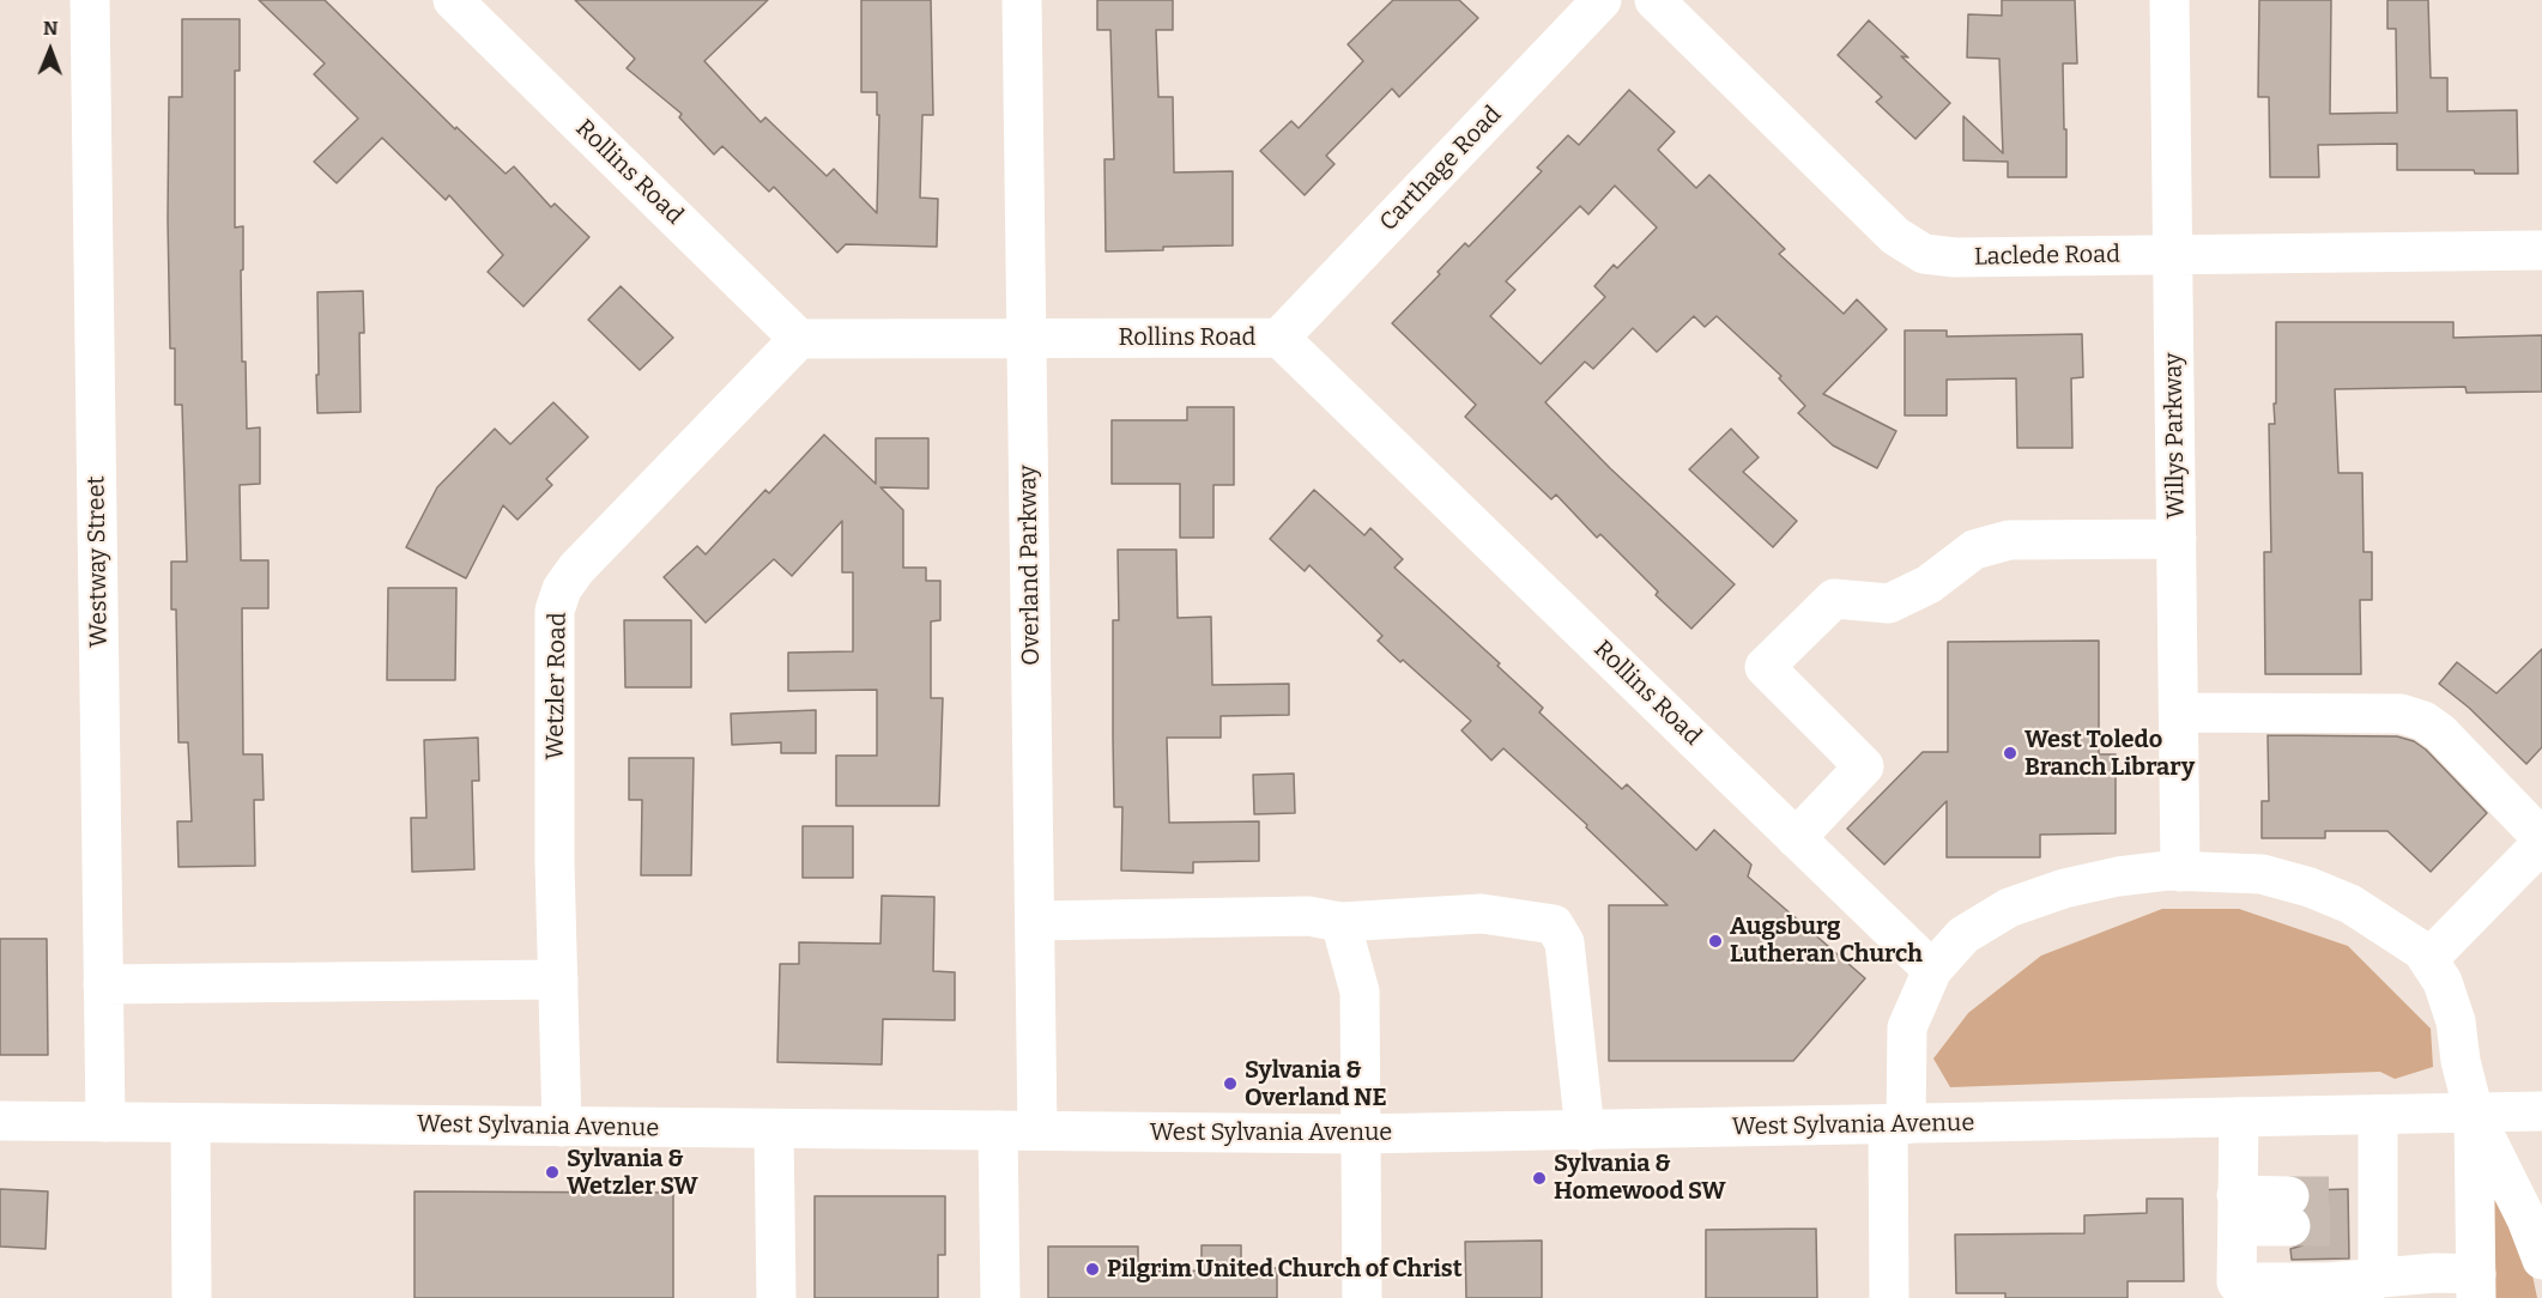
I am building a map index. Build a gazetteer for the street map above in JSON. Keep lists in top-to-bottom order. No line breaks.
{"streets":{"street":["Carthage Road","Rollins Road","Laclede Road","Willys Parkway","Westway Street","Overland Parkway","Wetzler Road","West Sylvania Avenue"]},"crossings":[["Carthage Road","Rollins Road"],["Rollins Road","Overland Parkway"],["Rollins Road","Wetzler Road"],["Laclede Road","Willys Parkway"],["Westway Street","West Sylvania Avenue"],["Overland Parkway","West Sylvania Avenue"],["Wetzler Road","West Sylvania Avenue"]],"places":["West Toledo Branch Library","Augsburg Lutheran Church","Sylvania & Overland NE","Sylvania & Wetzler SW","Sylvania & Homewood SW","Pilgrim United Church of Christ"],"north":"top"}
